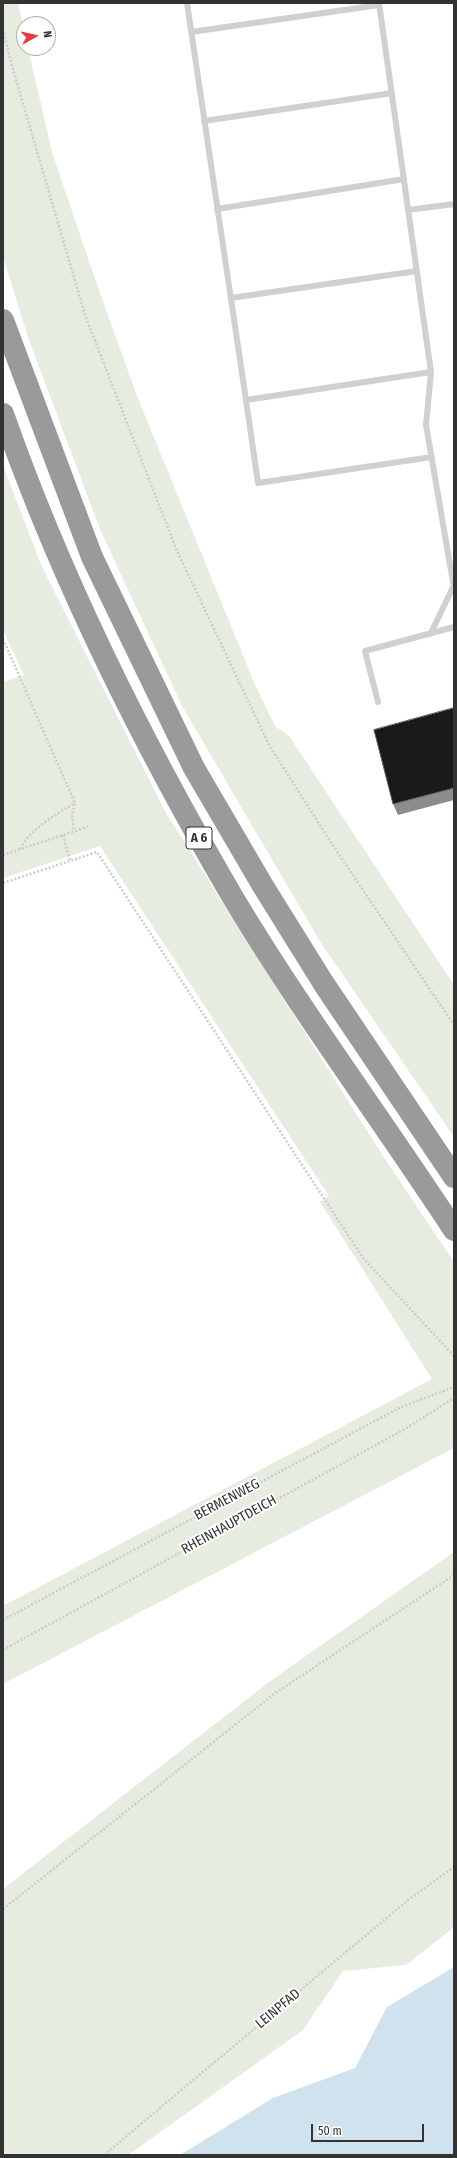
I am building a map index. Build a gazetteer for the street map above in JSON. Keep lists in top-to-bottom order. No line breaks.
{"streets":{"highway":["A 6"],"path":["BERMENWEG","RHEINHAUPTDEICH","LEINPFAD"]},"scale_bar":"50 m","north":"right"}
